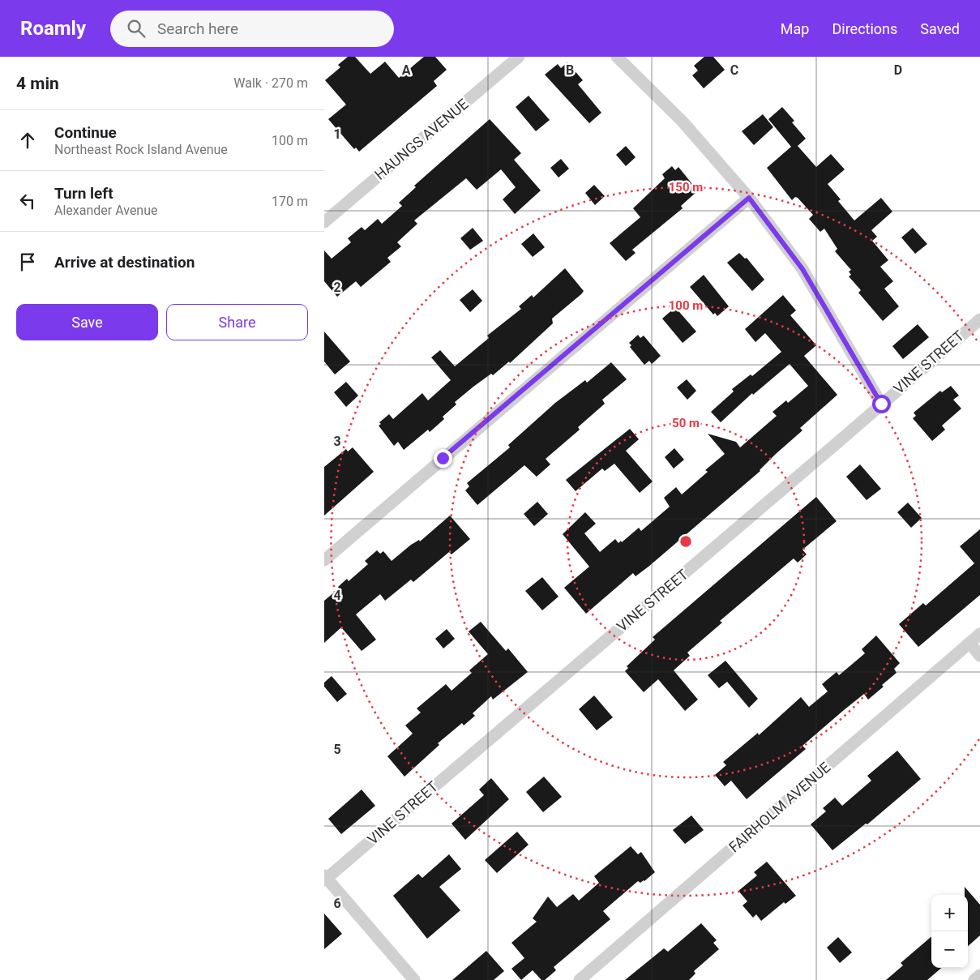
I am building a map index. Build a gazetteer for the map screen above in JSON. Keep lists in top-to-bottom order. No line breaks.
{"streets":{"street":["HAUNGS AVENUE","VINE STREET","FAIRHOLM AVENUE"]},"page":{"header":"Roamly","search":"Search here","nav":["Map","Directions","Saved"],"heading":["4 min","Walk · 270 m"],"list":[["Continue","Northeast Rock Island Avenue","100 m"],["Turn left","Alexander Avenue","170 m"],"Arrive at destination"],"buttons":["Save","Share"],"map_buttons":["+","−"]},"grid":{"columns":["A","B","C","D"],"rows":["1","2","3","4","5","6"]},"rings":["150 m","100 m","50 m"]}
